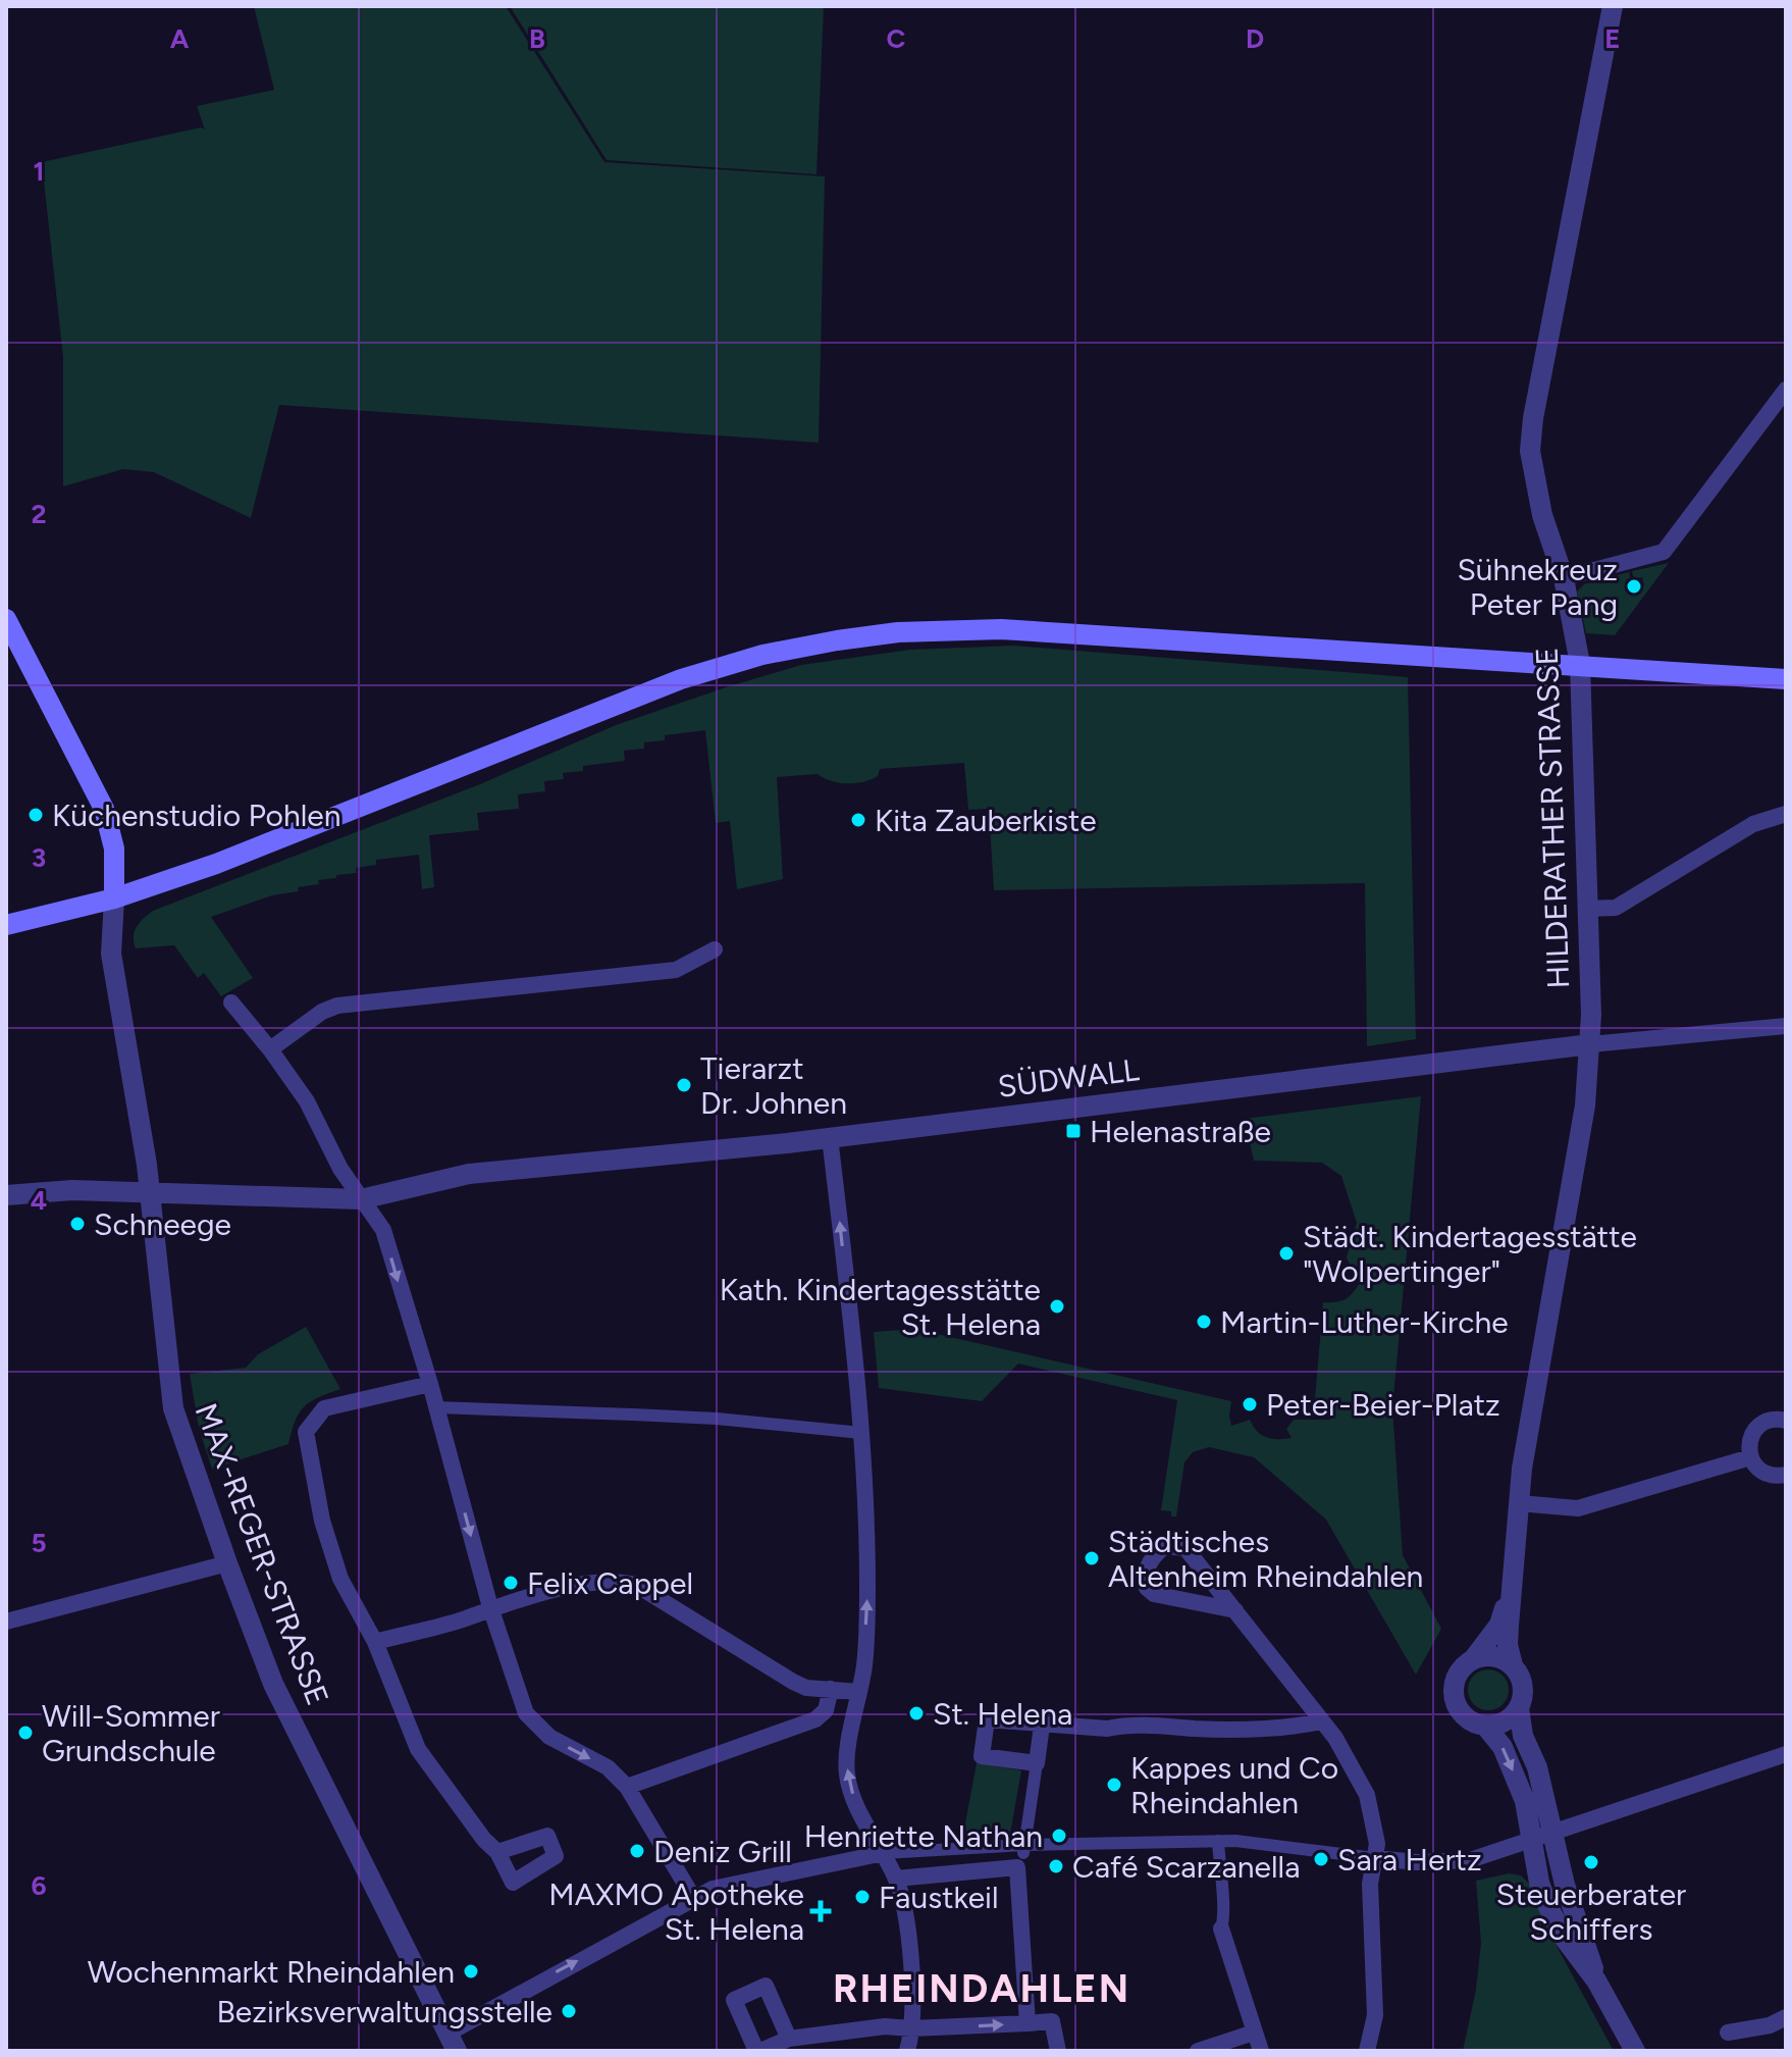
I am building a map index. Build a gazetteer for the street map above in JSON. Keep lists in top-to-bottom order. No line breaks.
{"streets":{"street":["HILDERATHER STRASSE","SÜDWALL","MAX-REGER-STRASSE"]},"crossings":[["HILDERATHER STRASSE","SÜDWALL"],["SÜDWALL","MAX-REGER-STRASSE"]],"districts":["RHEINDAHLEN"],"places":{"other":["Sühnekreuz Peter Pang","Küchenstudio Pohlen","Kita Zauberkiste","Tierarzt Dr. Johnen","Schneege","Städt. Kindertagesstätte \"Wolpertinger\"","Kath. Kindertagesstätte St. Helena","Martin-Luther-Kirche","Peter-Beier-Platz","Städtisches Altenheim Rheindahlen","Felix Cappel","St. Helena","Will-Sommer Grundschule","Kappes und Co Rheindahlen","Henriette Nathan","Deniz Grill","Sara Hertz","Steuerberater Schiffers","Café Scarzanella","Faustkeil","Wochenmarkt Rheindahlen","Bezirksverwaltungsstelle"],"transit":["Helenastraße"],"health":["MAXMO Apotheke St. Helena"]},"grid":{"columns":["A","B","C","D","E"],"rows":["1","2","3","4","5","6"]}}
